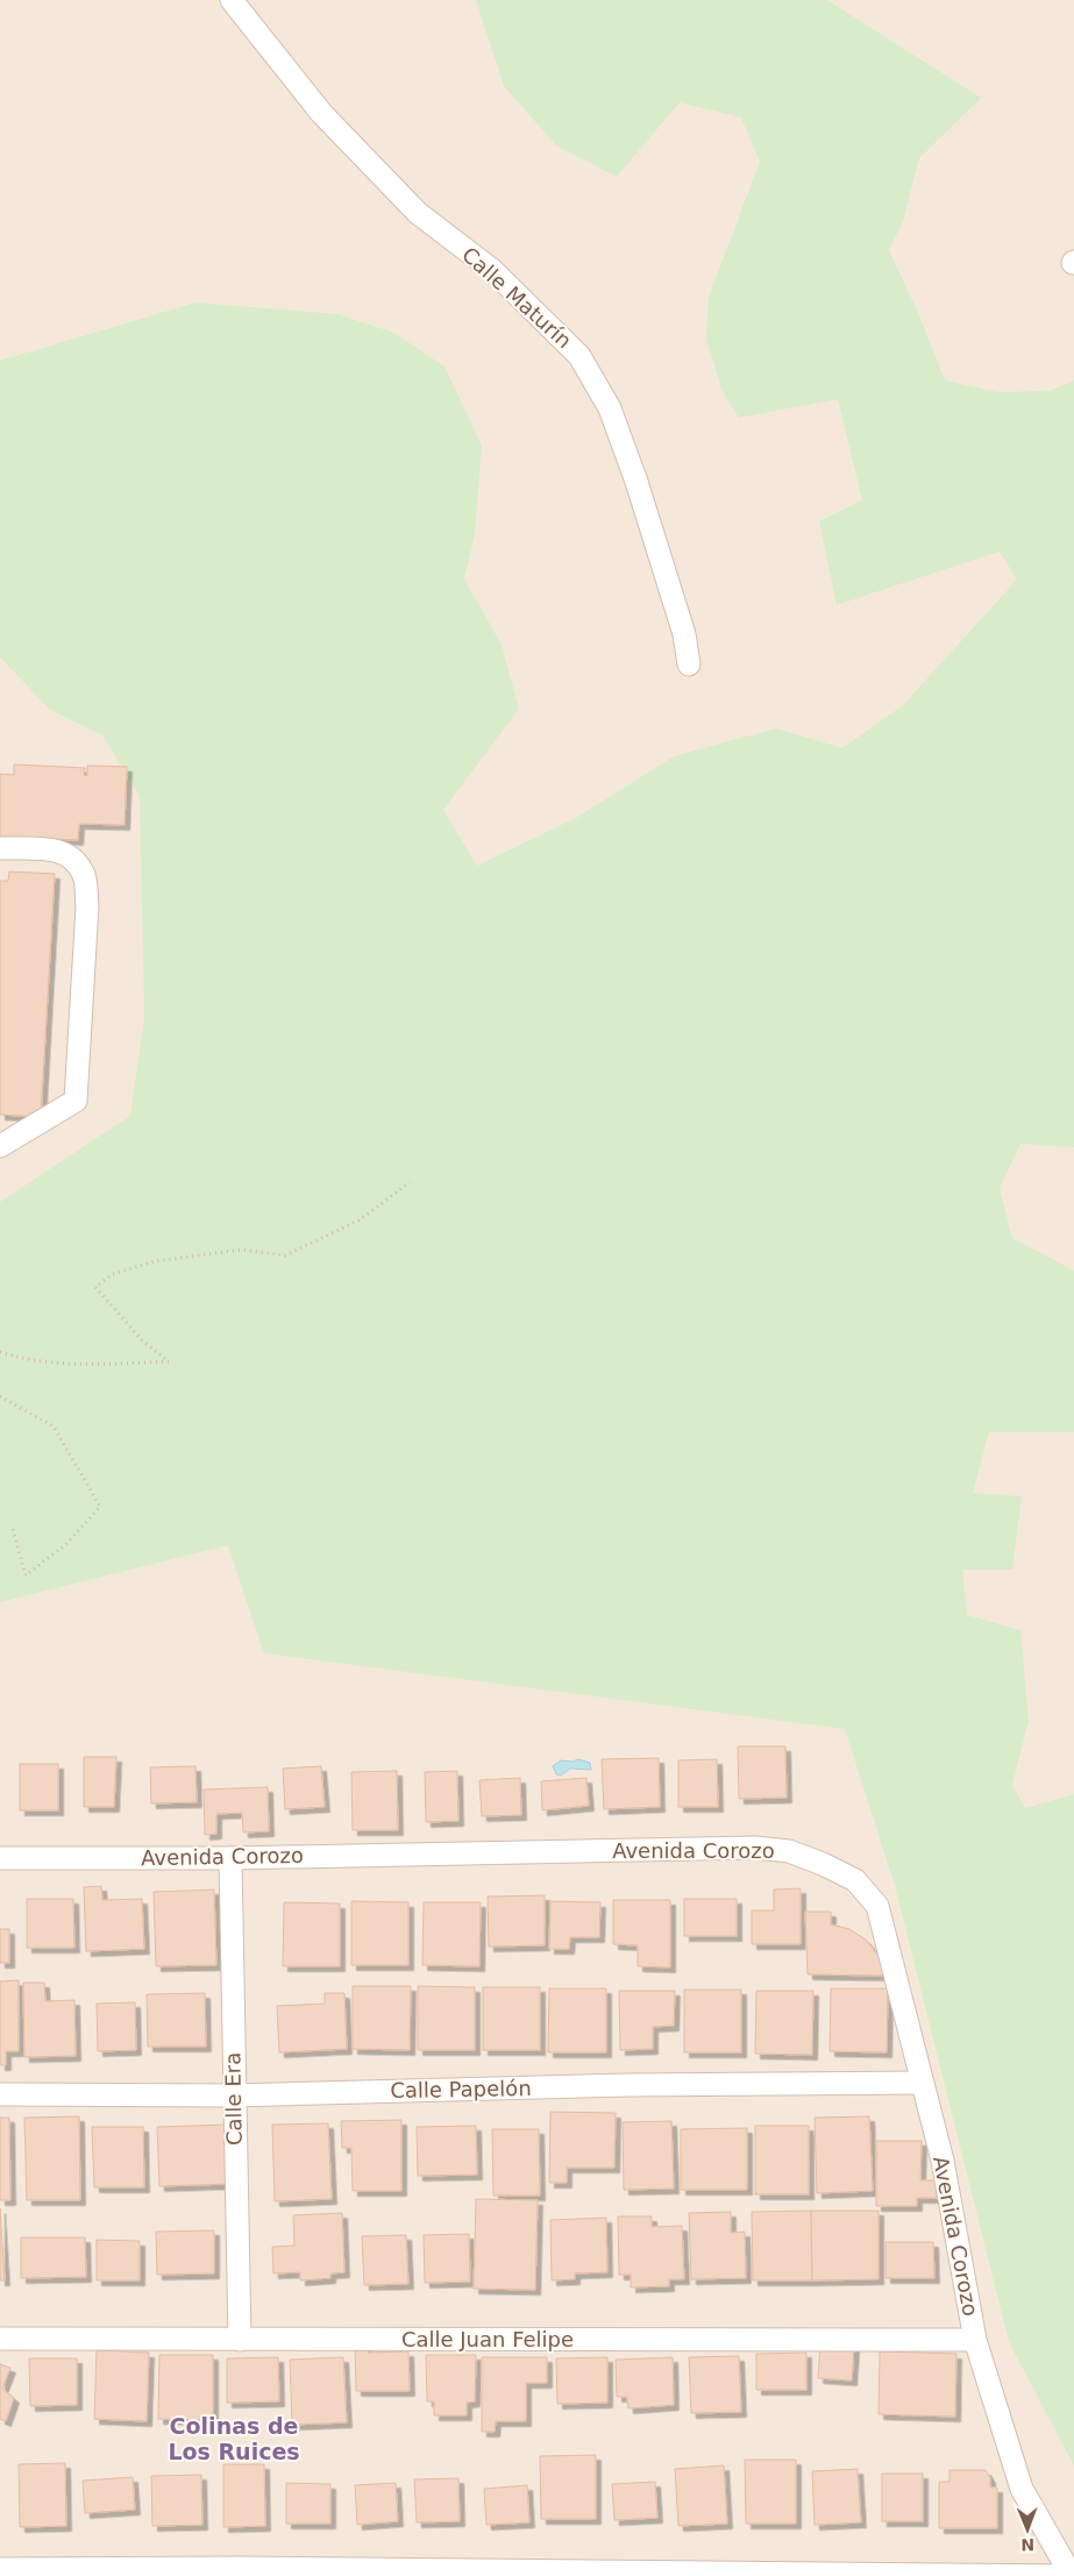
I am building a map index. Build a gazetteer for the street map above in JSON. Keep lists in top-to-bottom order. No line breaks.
{"streets":{"street":["Calle Maturín","Avenida Corozo","Calle Papelón","Calle Era","Calle Juan Felipe"]},"crossings":[["Avenida Corozo","Calle Papelón"],["Avenida Corozo","Calle Era"],["Avenida Corozo","Calle Juan Felipe"],["Calle Papelón","Calle Era"],["Calle Era","Calle Juan Felipe"]],"districts":["Colinas de Los Ruices"],"north":"bottom"}
